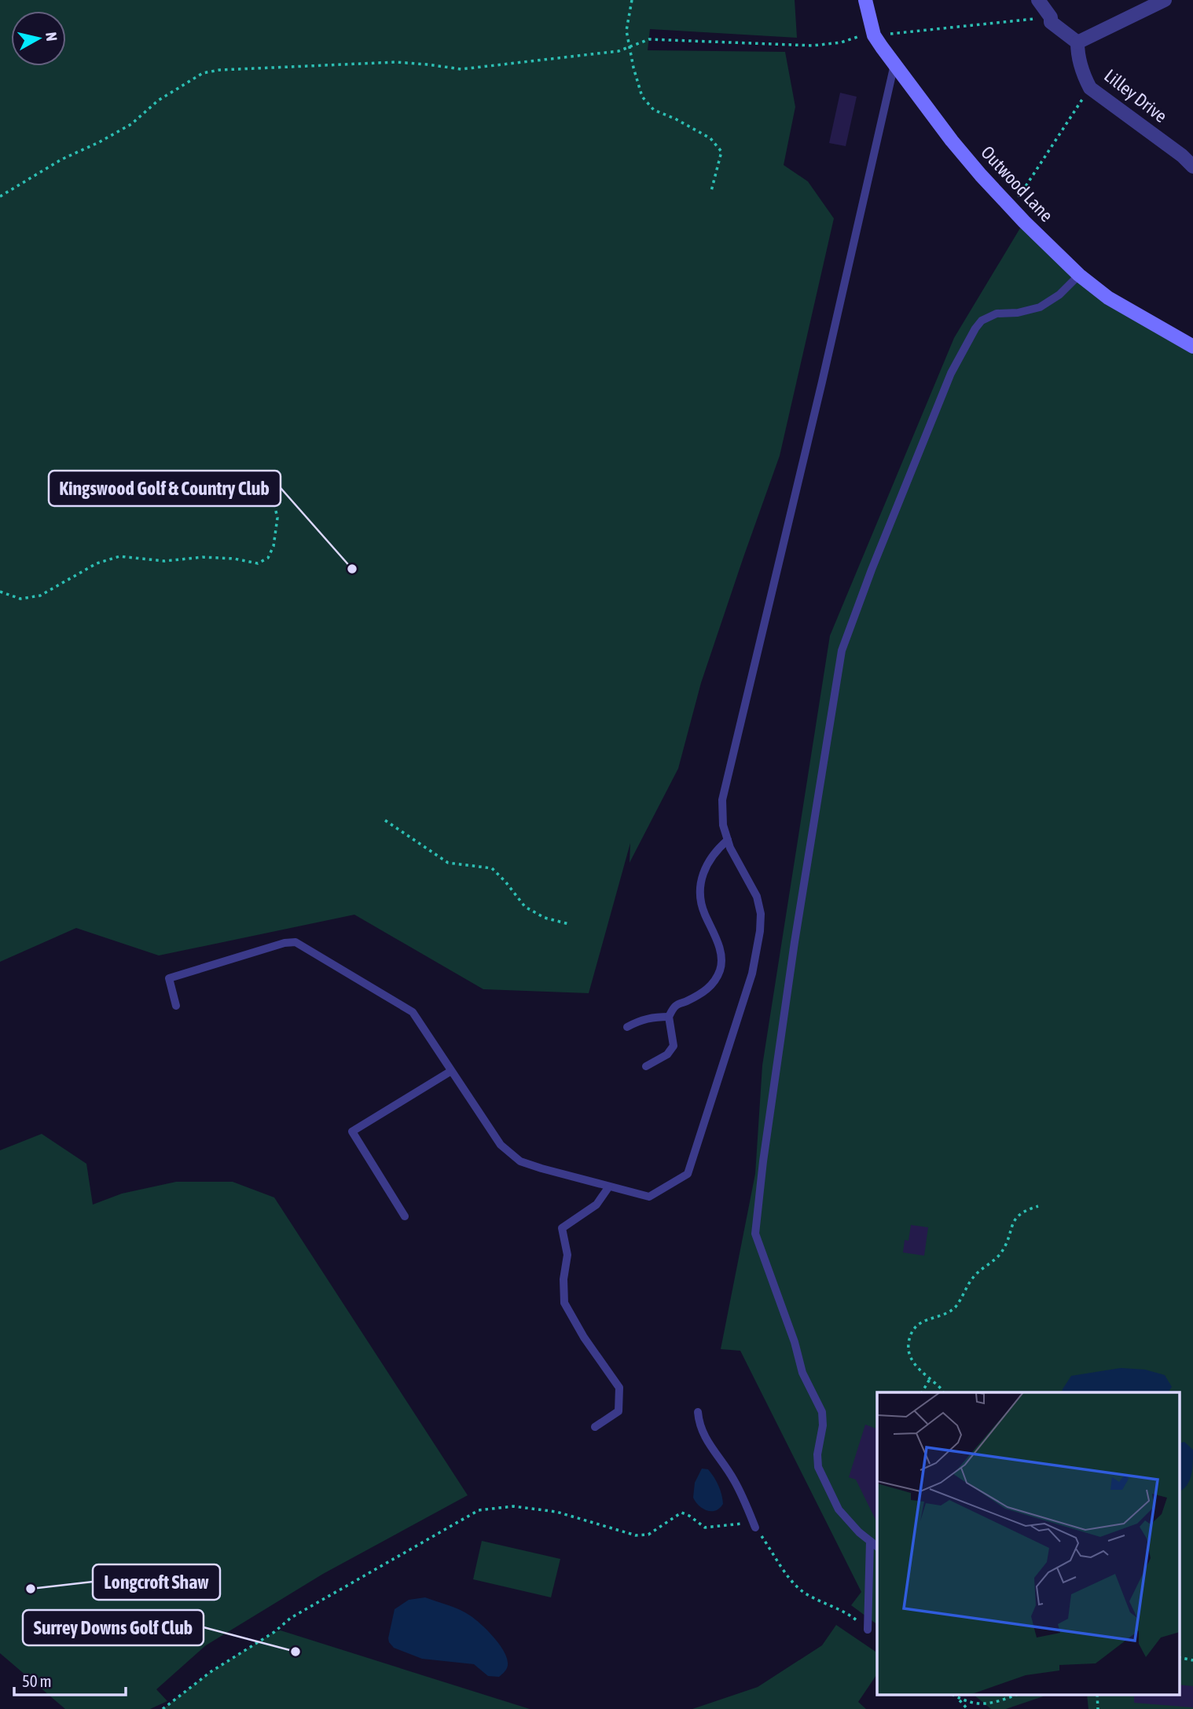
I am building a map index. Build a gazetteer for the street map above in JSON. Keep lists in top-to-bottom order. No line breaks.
{"streets":{"main road":["Outwood Lane"],"street":["Lilley Drive"]},"places":["Kingswood Golf & Country Club","Longcroft Shaw","Surrey Downs Golf Club"],"scale_bar":"50 m","north":"right"}
